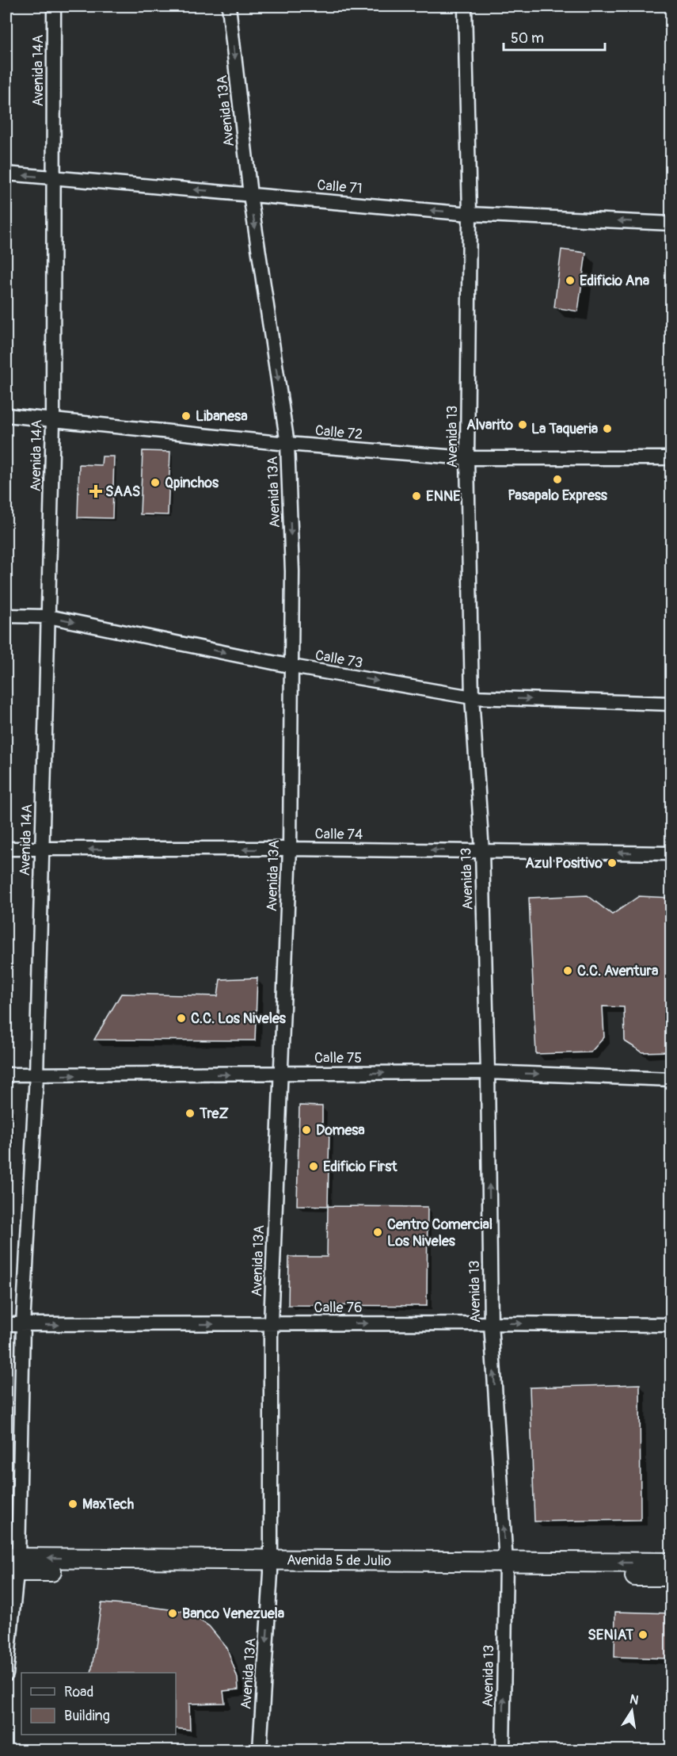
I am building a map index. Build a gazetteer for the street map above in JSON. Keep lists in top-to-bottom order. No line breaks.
{"streets":{"main road":["Avenida 5 de Julio"],"street":["Avenida 14A","Avenida 13A","Calle 71","Calle 72","Avenida 13","Calle 73","Calle 74","Calle 75","Calle 76"]},"crossings":[["Avenida 14A","Calle 71"],["Avenida 14A","Calle 72"],["Avenida 14A","Calle 73"],["Avenida 14A","Calle 74"],["Avenida 14A","Calle 75"],["Avenida 14A","Calle 76"],["Avenida 14A","Avenida 5 de Julio"],["Avenida 13A","Calle 71"],["Avenida 13A","Calle 72"],["Avenida 13A","Calle 73"],["Avenida 13A","Calle 74"],["Avenida 13A","Calle 75"],["Avenida 13A","Calle 76"],["Avenida 13A","Avenida 5 de Julio"],["Calle 71","Avenida 13"],["Calle 72","Avenida 13"],["Avenida 13","Calle 73"],["Avenida 13","Calle 74"],["Avenida 13","Calle 75"],["Avenida 13","Calle 76"],["Avenida 13","Avenida 5 de Julio"]],"one_way":["Avenida 13A","Calle 71","Avenida 13","Calle 73","Calle 74","Calle 75","Calle 76"],"places":{"other":["Edificio Ana","Libanesa","Alvarito","La Taqueria","Pasapalo Express","Qpinchos","ENNE","Azul Positivo","C.C. Aventura","C.C. Los Niveles","TreZ","Domesa","Edificio First","Centro Comercial Los Niveles","MaxTech","Banco Venezuela","SENIAT"],"health":["SAAS"]},"legend":["Road","Building"],"scale_bar":"50 m","north":"top"}
